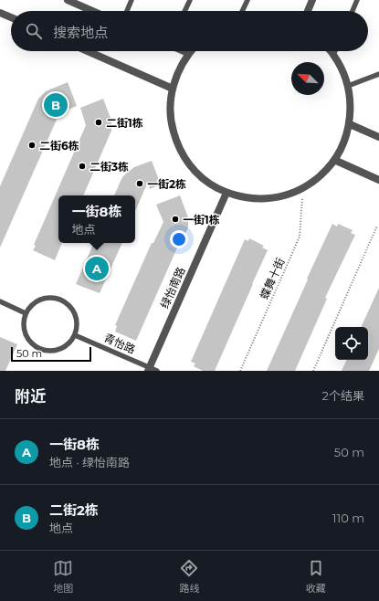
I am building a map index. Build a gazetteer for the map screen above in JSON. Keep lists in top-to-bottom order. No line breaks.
{"streets":{"street":["绿怡南路"],"lane":["青怡路"],"path":["蝶舞十街"]},"crossings":[["绿怡南路","青怡路"]],"places":["二街1栋","二街6栋","二街3栋","一街2栋","一街1栋"],"scale_bar":"50 m","north":"top left","page":{"search":"搜索地点","pins":["B","A"],"popup":["一街8栋","地点"],"scale":"50 m","heading":["附近","2个结果"],"list":[{"mark":"A","name":"一街8栋","note":"地点 · 绿怡南路","value":"50 m"},{"mark":"B","name":"二街2栋","note":"地点","value":"110 m"}],"nav":["地图","路线","收藏"]}}
